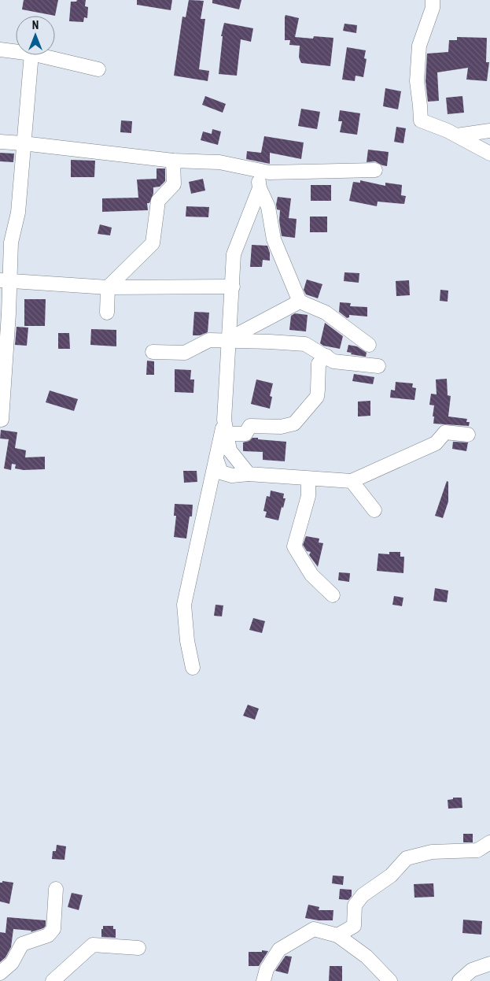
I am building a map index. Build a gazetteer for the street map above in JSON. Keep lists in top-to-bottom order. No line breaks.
{"north":"top"}
